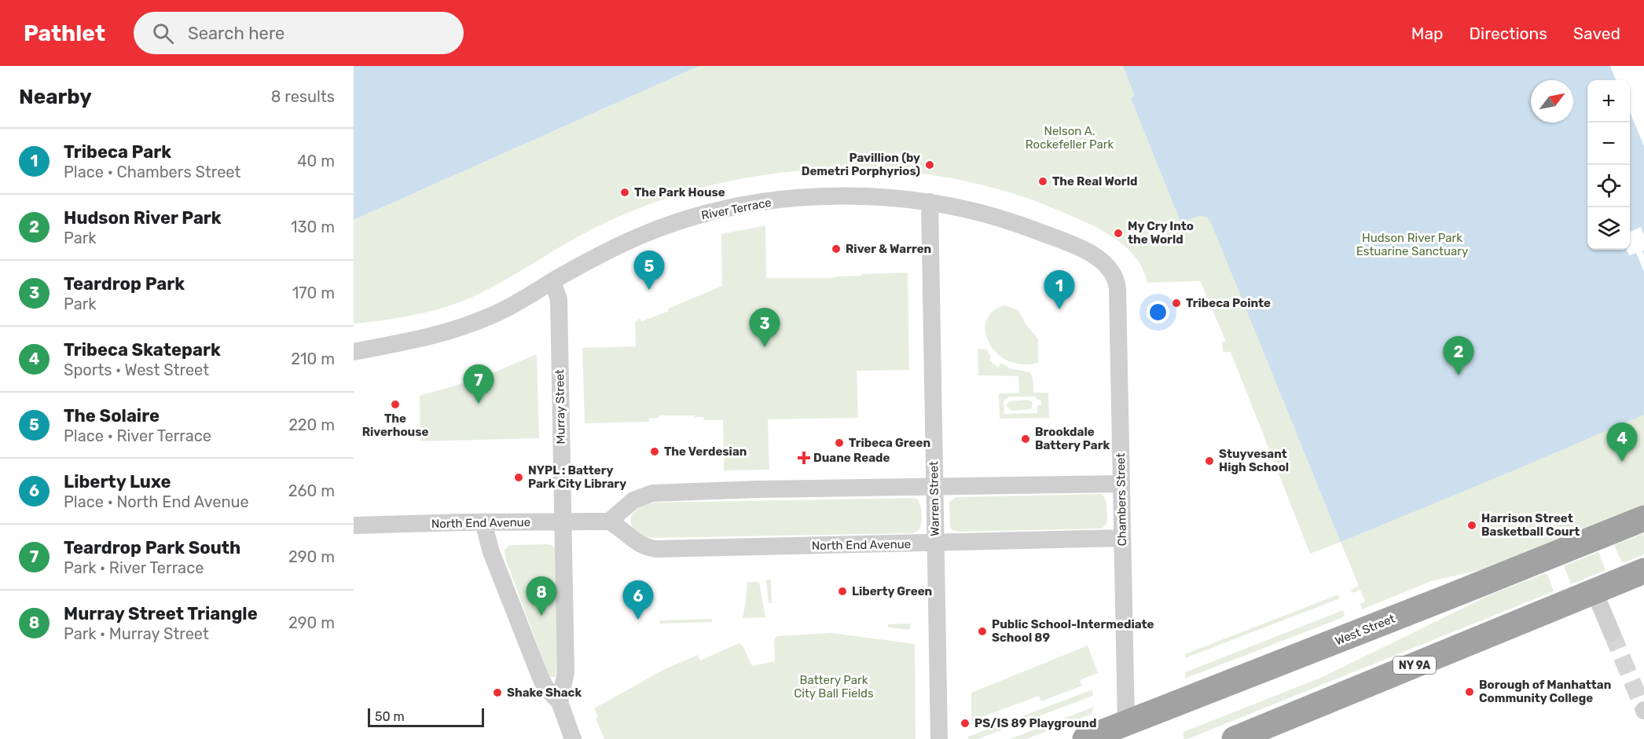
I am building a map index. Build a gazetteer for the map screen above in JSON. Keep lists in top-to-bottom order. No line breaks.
{"streets":{"highway":["West Street","NY 9A"],"street":["River Terrace","Murray Street","Warren Street","Chambers Street","North End Avenue"]},"crossings":[["River Terrace","Murray Street"],["River Terrace","Warren Street"],["River Terrace","Chambers Street"],["Murray Street","North End Avenue"],["Warren Street","North End Avenue"],["Chambers Street","North End Avenue"],["Chambers Street","West Street"]],"parks":["Nelson A. Rockefeller Park","Hudson River Park Estuarine Sanctuary","Battery Park City Ball Fields"],"places":{"other":["Pavillion (by Demetri Porphyrios)","The Real World","The Park House","My Cry Into the World","River & Warren","Tribeca Pointe","The Riverhouse","Brookdale Battery Park","Tribeca Green","The Verdesian","Stuyvesant High School","NYPL : Battery Park City Library","Harrison Street Basketball Court","Liberty Green","Public School-Intermediate School 89","Borough of Manhattan Community College","Shake Shack","PS/IS 89 Playground"],"health":["Duane Reade"]},"scale_bar":"50 m","north":"top right","page":{"header":"Pathlet","search":"Search here","nav":["Map","Directions","Saved"],"heading":["Nearby","8 results"],"map_buttons":["+","−"],"list":[{"mark":"1","name":"Tribeca Park","note":"Place · Chambers Street","value":"40 m"},{"mark":"2","name":"Hudson River Park","note":"Park","value":"130 m"},{"mark":"3","name":"Teardrop Park","note":"Park","value":"170 m"},{"mark":"4","name":"Tribeca Skatepark","note":"Sports · West Street","value":"210 m"},{"mark":"5","name":"The Solaire","note":"Place · River Terrace","value":"220 m"},{"mark":"6","name":"Liberty Luxe","note":"Place · North End Avenue","value":"260 m"},{"mark":"7","name":"Teardrop Park South","note":"Park · River Terrace","value":"290 m"},{"mark":"8","name":"Murray Street Triangle","note":"Park · Murray Street","value":"290 m"}],"pins":["5","1","3","2","7","4","8","6"],"scale":"50 m"}}
